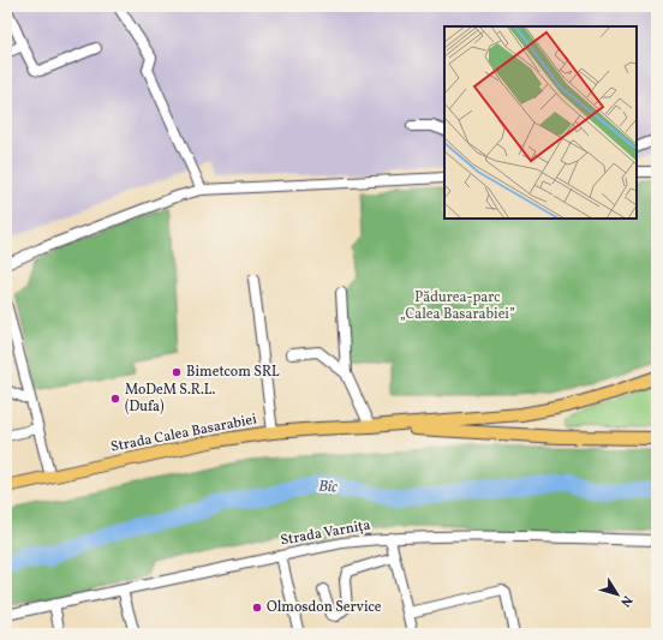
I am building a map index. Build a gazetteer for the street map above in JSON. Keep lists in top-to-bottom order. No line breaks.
{"streets":{"main road":["Strada Calea Basarabiei"],"street":["Strada Varnița"]},"water":["Bîc"],"parks":["Pădurea-parc „Calea Basarabiei”"],"places":["Bimetcom SRL","MoDeM S.R.L. (Dufa)","Olmosdon Service"],"north":"bottom right"}
